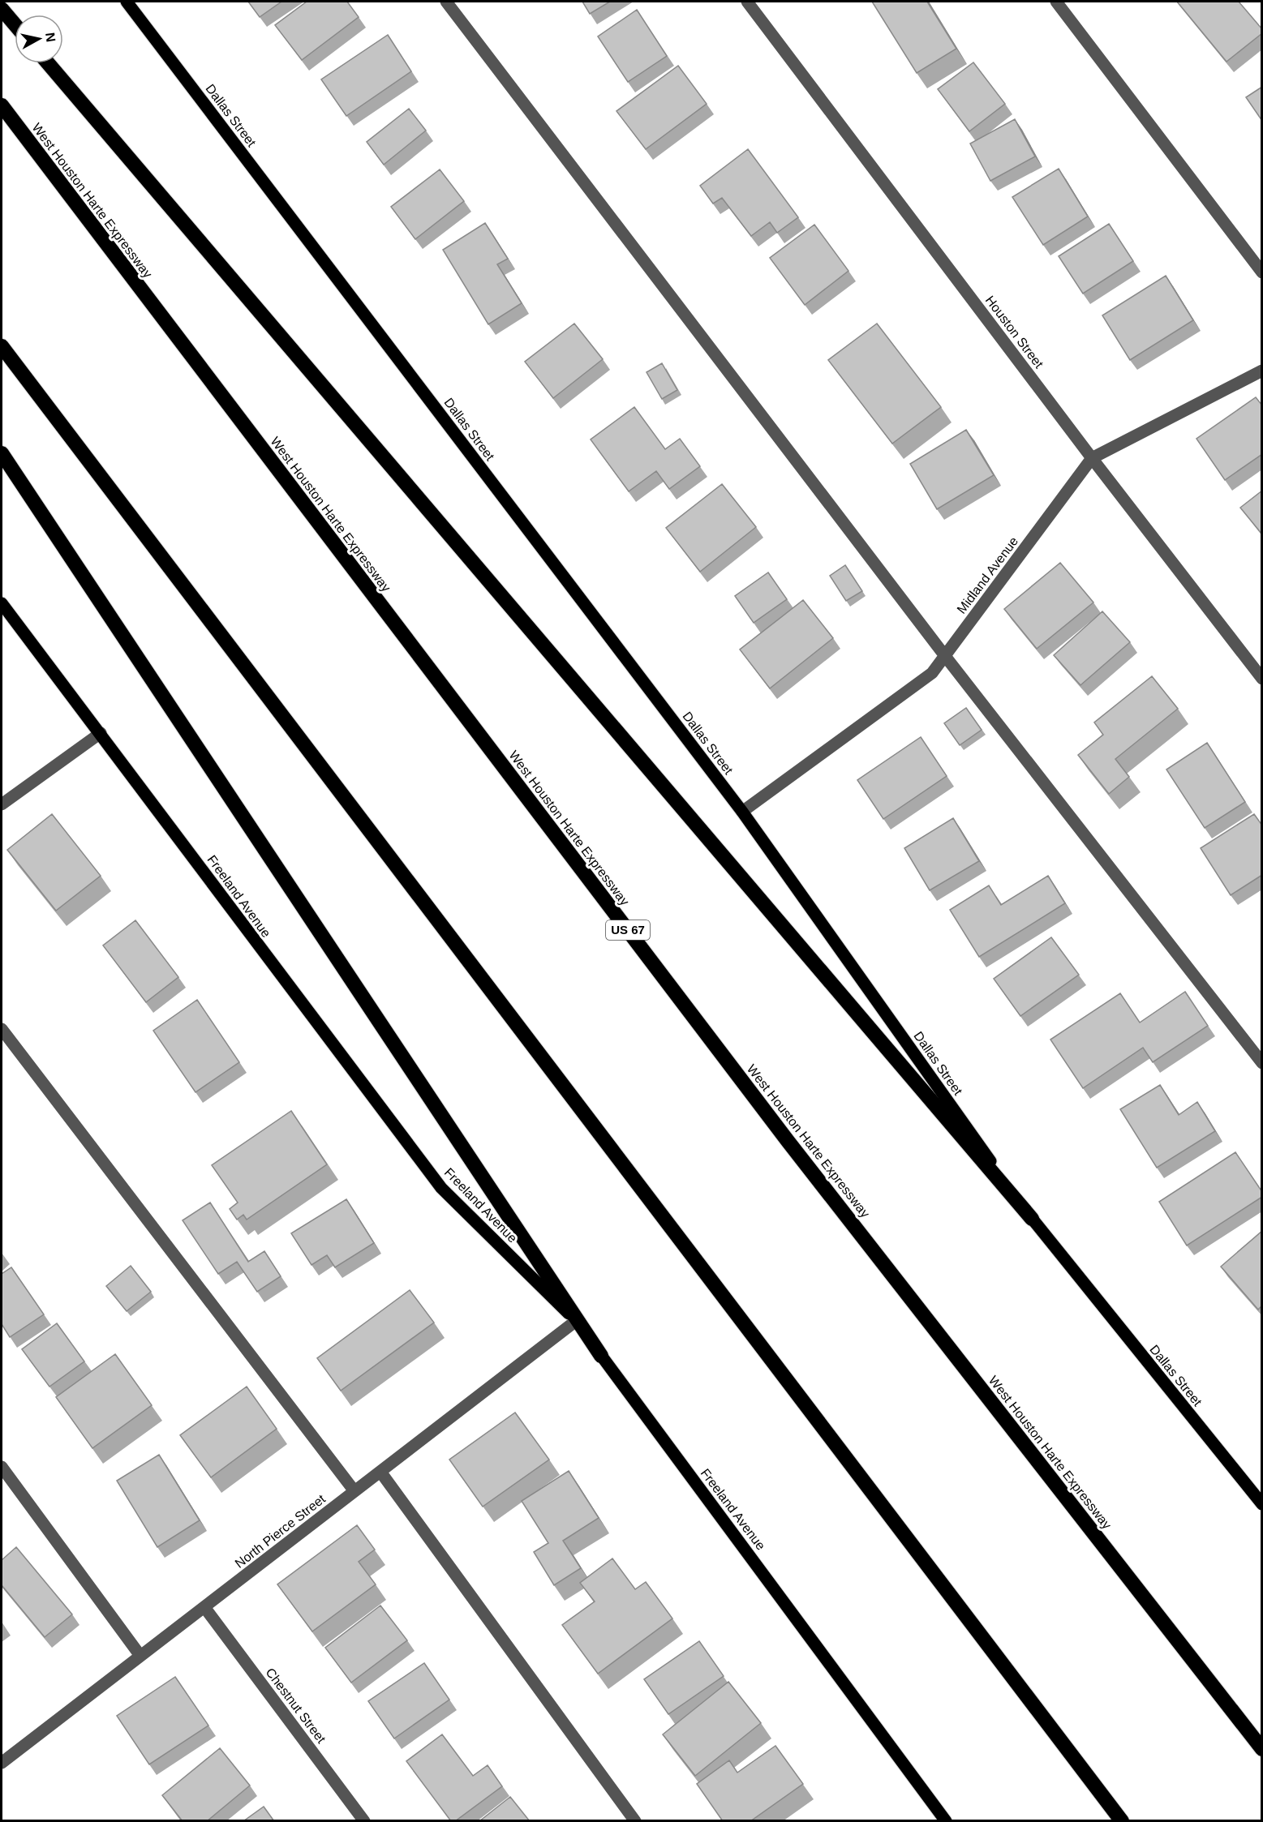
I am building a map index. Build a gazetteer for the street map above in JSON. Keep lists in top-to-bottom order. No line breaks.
{"streets":{"highway":["West Houston Harte Expressway","US 67"],"main road":["Dallas Street","Freeland Avenue"],"street":["Houston Street","Midland Avenue","North Pierce Street","Chestnut Street"]},"crossings":[["Dallas Street","Midland Avenue"],["Houston Street","Midland Avenue"],["Freeland Avenue","North Pierce Street"],["North Pierce Street","Chestnut Street"]],"north":"right"}
